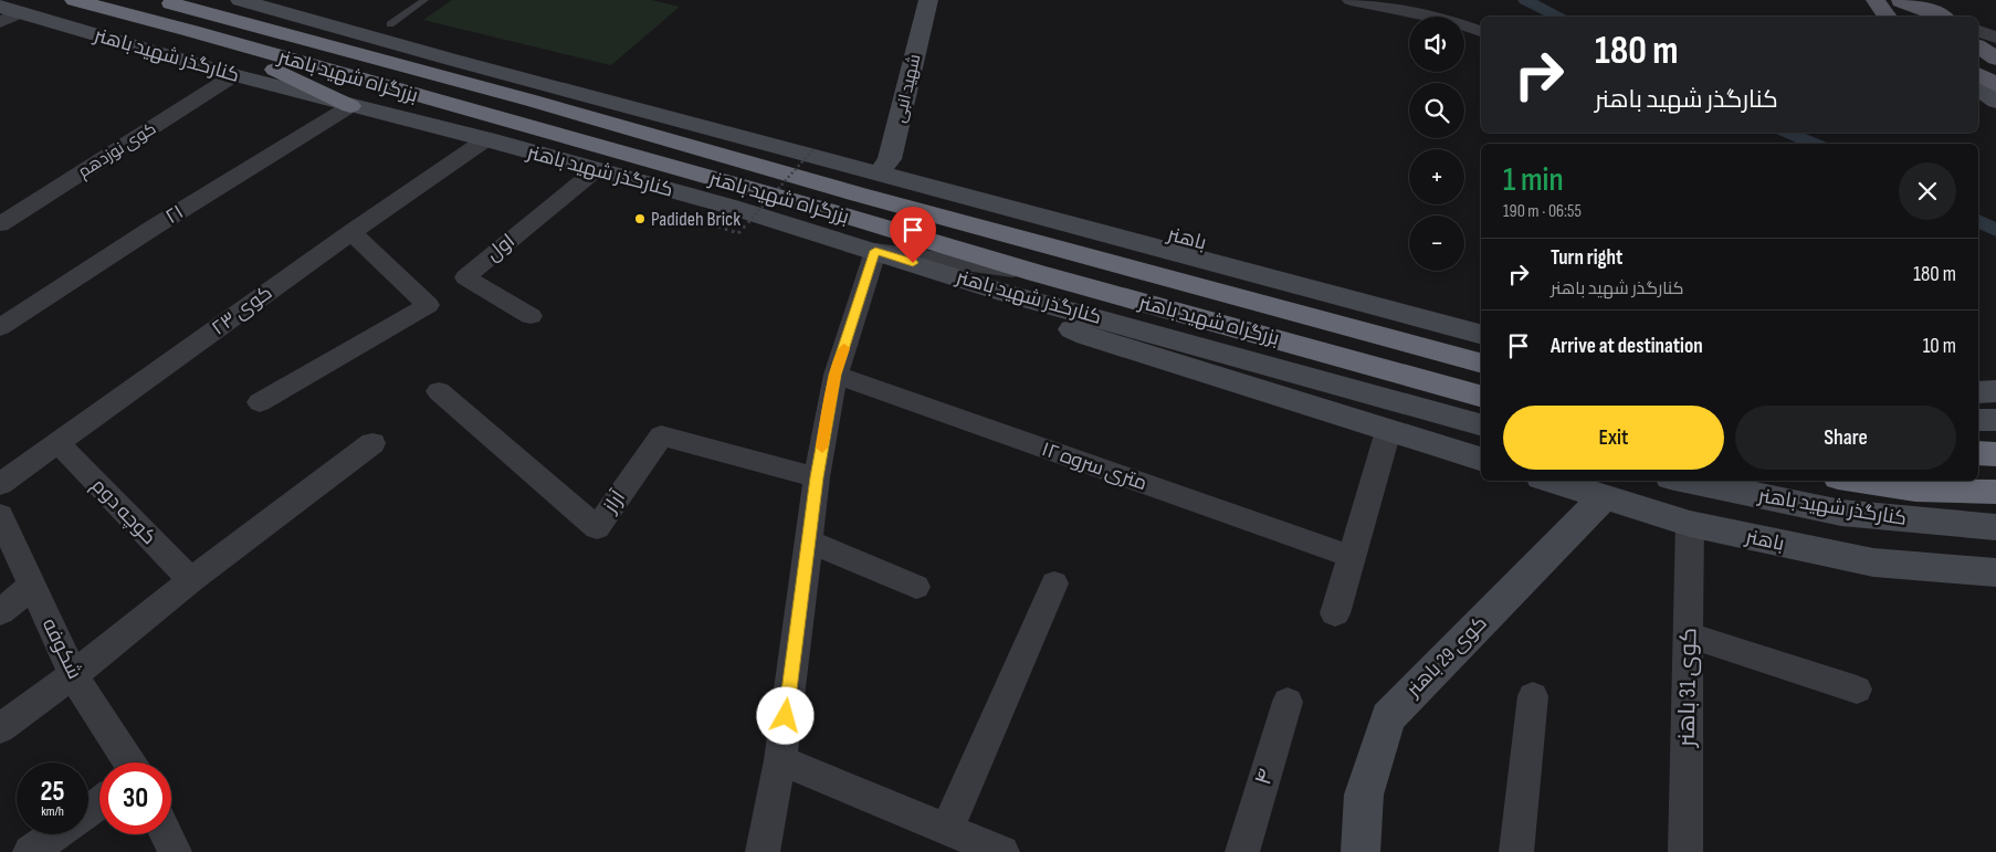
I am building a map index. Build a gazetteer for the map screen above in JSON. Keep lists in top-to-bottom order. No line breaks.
{"streets":{"highway":["بزرگراه شهید باهنر"],"main road":["کنارگذر شهید باهنر","شهید انبی","باهنر","کوی 29 باهنر"],"street":["کوی نوزدهم","۲۱","اول","کوی ۲۳","۱۲ متری سروه","آراز","کوچه دوم","شکوفه","کوی 31 باهنر","۴"]},"crossings":[["کنارگذر شهید باهنر","کوی نوزدهم"],["کنارگذر شهید باهنر","۲۱"],["کنارگذر شهید باهنر","اول"],["کنارگذر شهید باهنر","کوی ۲۳"],["شهید انبی","باهنر"],["باهنر","کوی 29 باهنر"],["باهنر","کوی 31 باهنر"],["کوی ۲۳","کوچه دوم"]],"places":["Padideh Brick"],"page":{"map_buttons":["+","−"],"turn":["180 m","کنارگذر شهید باهنر"],"heading":["1 min","190 m · 06:55"],"list":[{"name":"Turn right","note":"کنارگذر شهید باهنر","value":"180 m"},{"name":"Arrive at destination","value":"10 m"}],"buttons":["Exit","Share"],"speed":"25 km/h","limit":"30"}}
